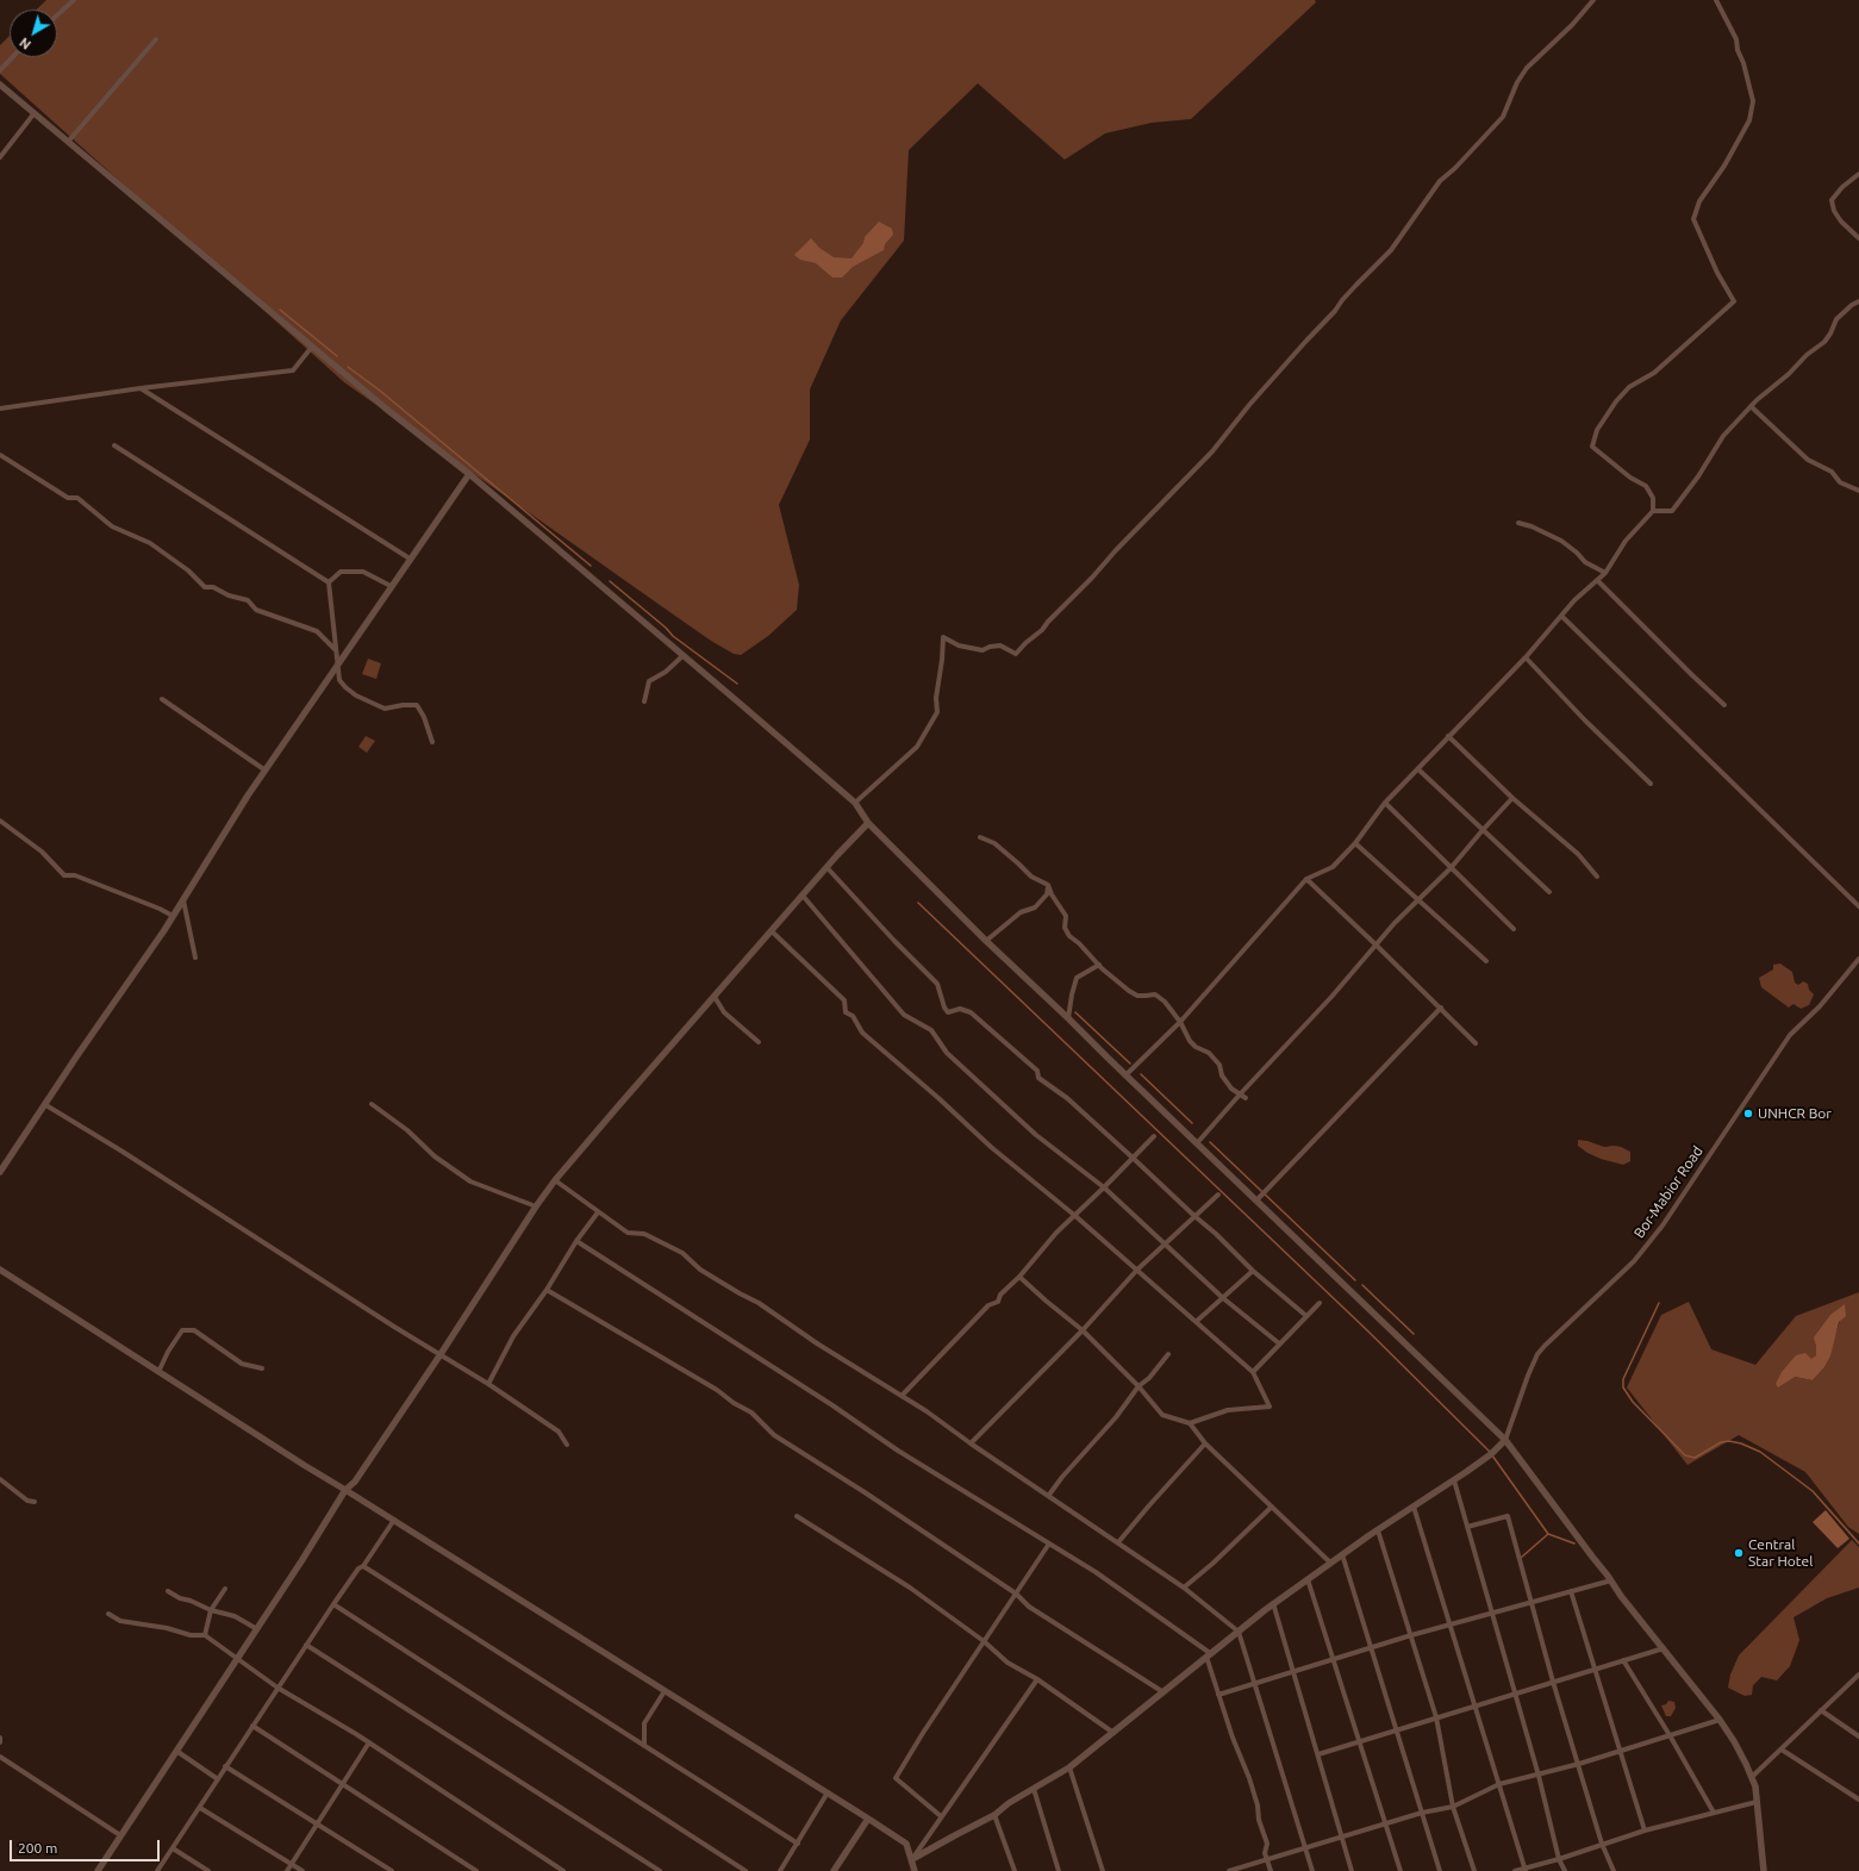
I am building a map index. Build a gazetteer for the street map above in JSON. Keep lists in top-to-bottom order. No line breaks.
{"streets":{"street":["Bor-Mabior Road"]},"places":["UNHCR Bor","Central Star Hotel"],"scale_bar":"200 m","north":"bottom left"}
